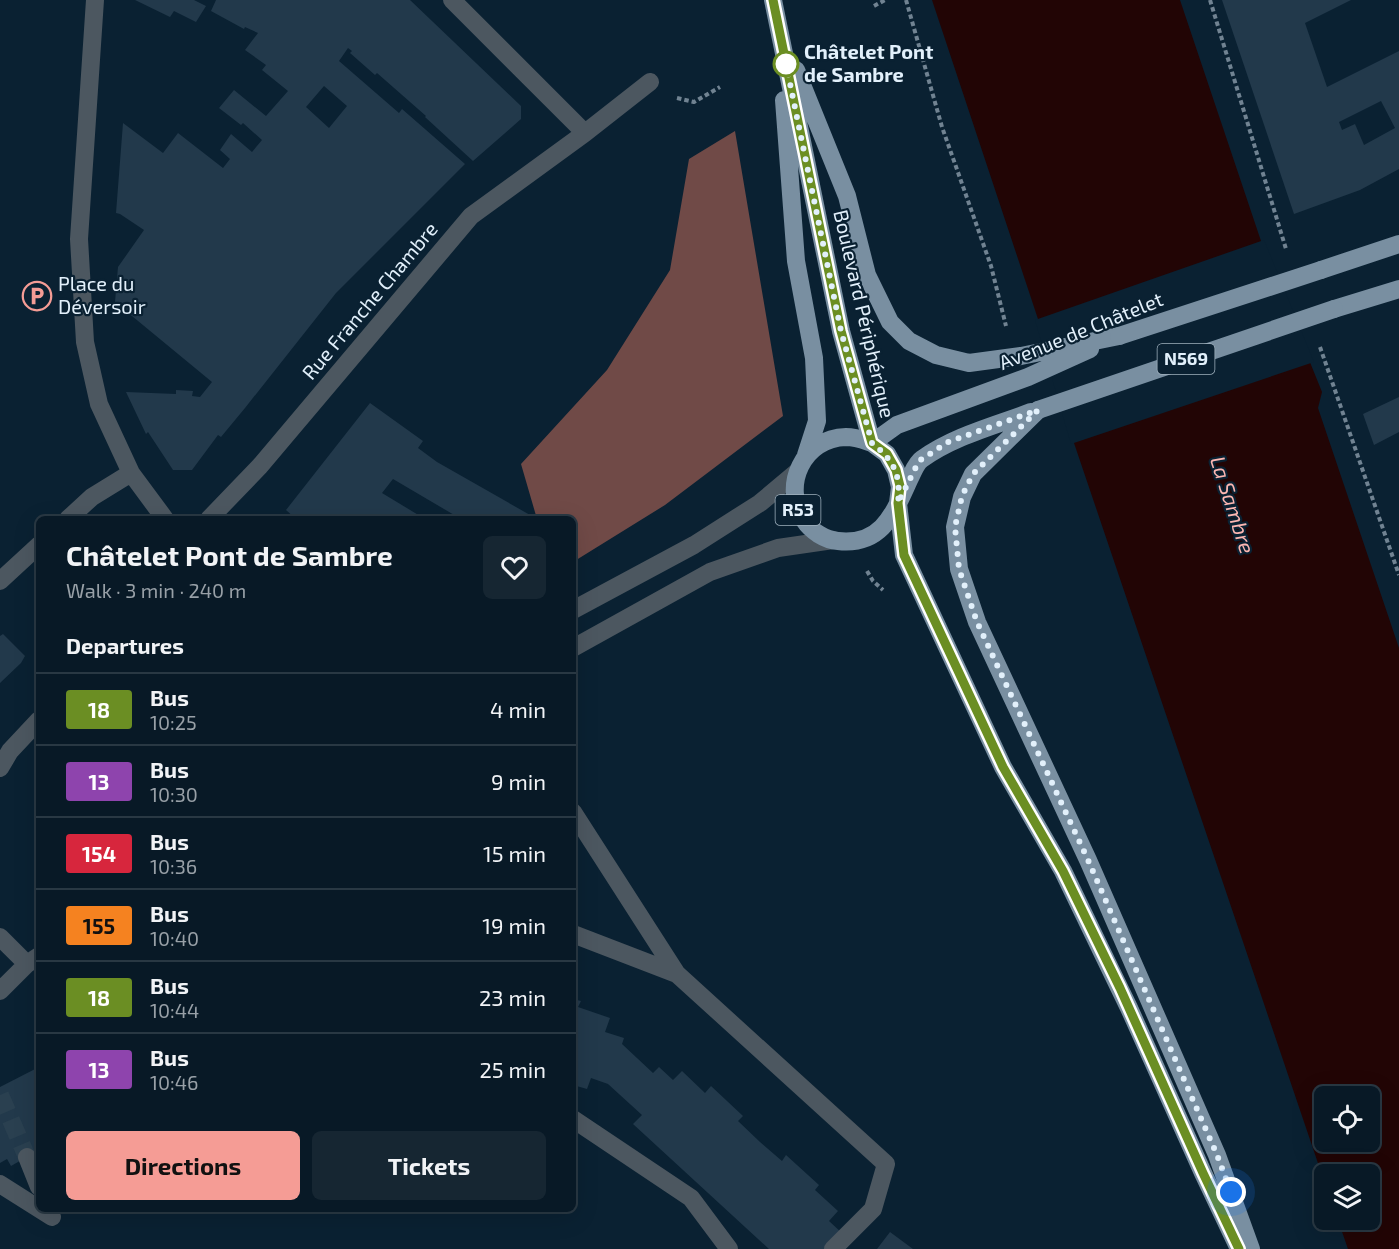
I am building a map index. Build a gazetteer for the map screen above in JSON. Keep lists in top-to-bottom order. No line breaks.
{"streets":{"main road":["Boulevard Périphérique","Avenue de Châtelet","N569","R53"],"street":["Rue Franche Chambre"]},"crossings":[["Boulevard Périphérique","Avenue de Châtelet"],["Boulevard Périphérique","N569"],["Boulevard Périphérique","R53"],["Avenue de Châtelet","N569"],["Avenue de Châtelet","R53"],["N569","R53"]],"water":["La Sambre"],"places":{"other":["Châtelet Pont de Sambre"],"parking":["Place du Déversoir"]},"lines":["bus line 18"],"page":{"heading":[["Châtelet Pont de Sambre","Walk · 3 min · 240 m"],"Departures"],"list":[{"mark":"18","name":"Bus","note":"10:25","value":"4 min"},{"mark":"13","name":"Bus","note":"10:30","value":"9 min"},{"mark":"154","name":"Bus","note":"10:36","value":"15 min"},{"mark":"155","name":"Bus","note":"10:40","value":"19 min"},{"mark":"18","name":"Bus","note":"10:44","value":"23 min"},{"mark":"13","name":"Bus","note":"10:46","value":"25 min"}],"buttons":["Directions","Tickets"]}}
